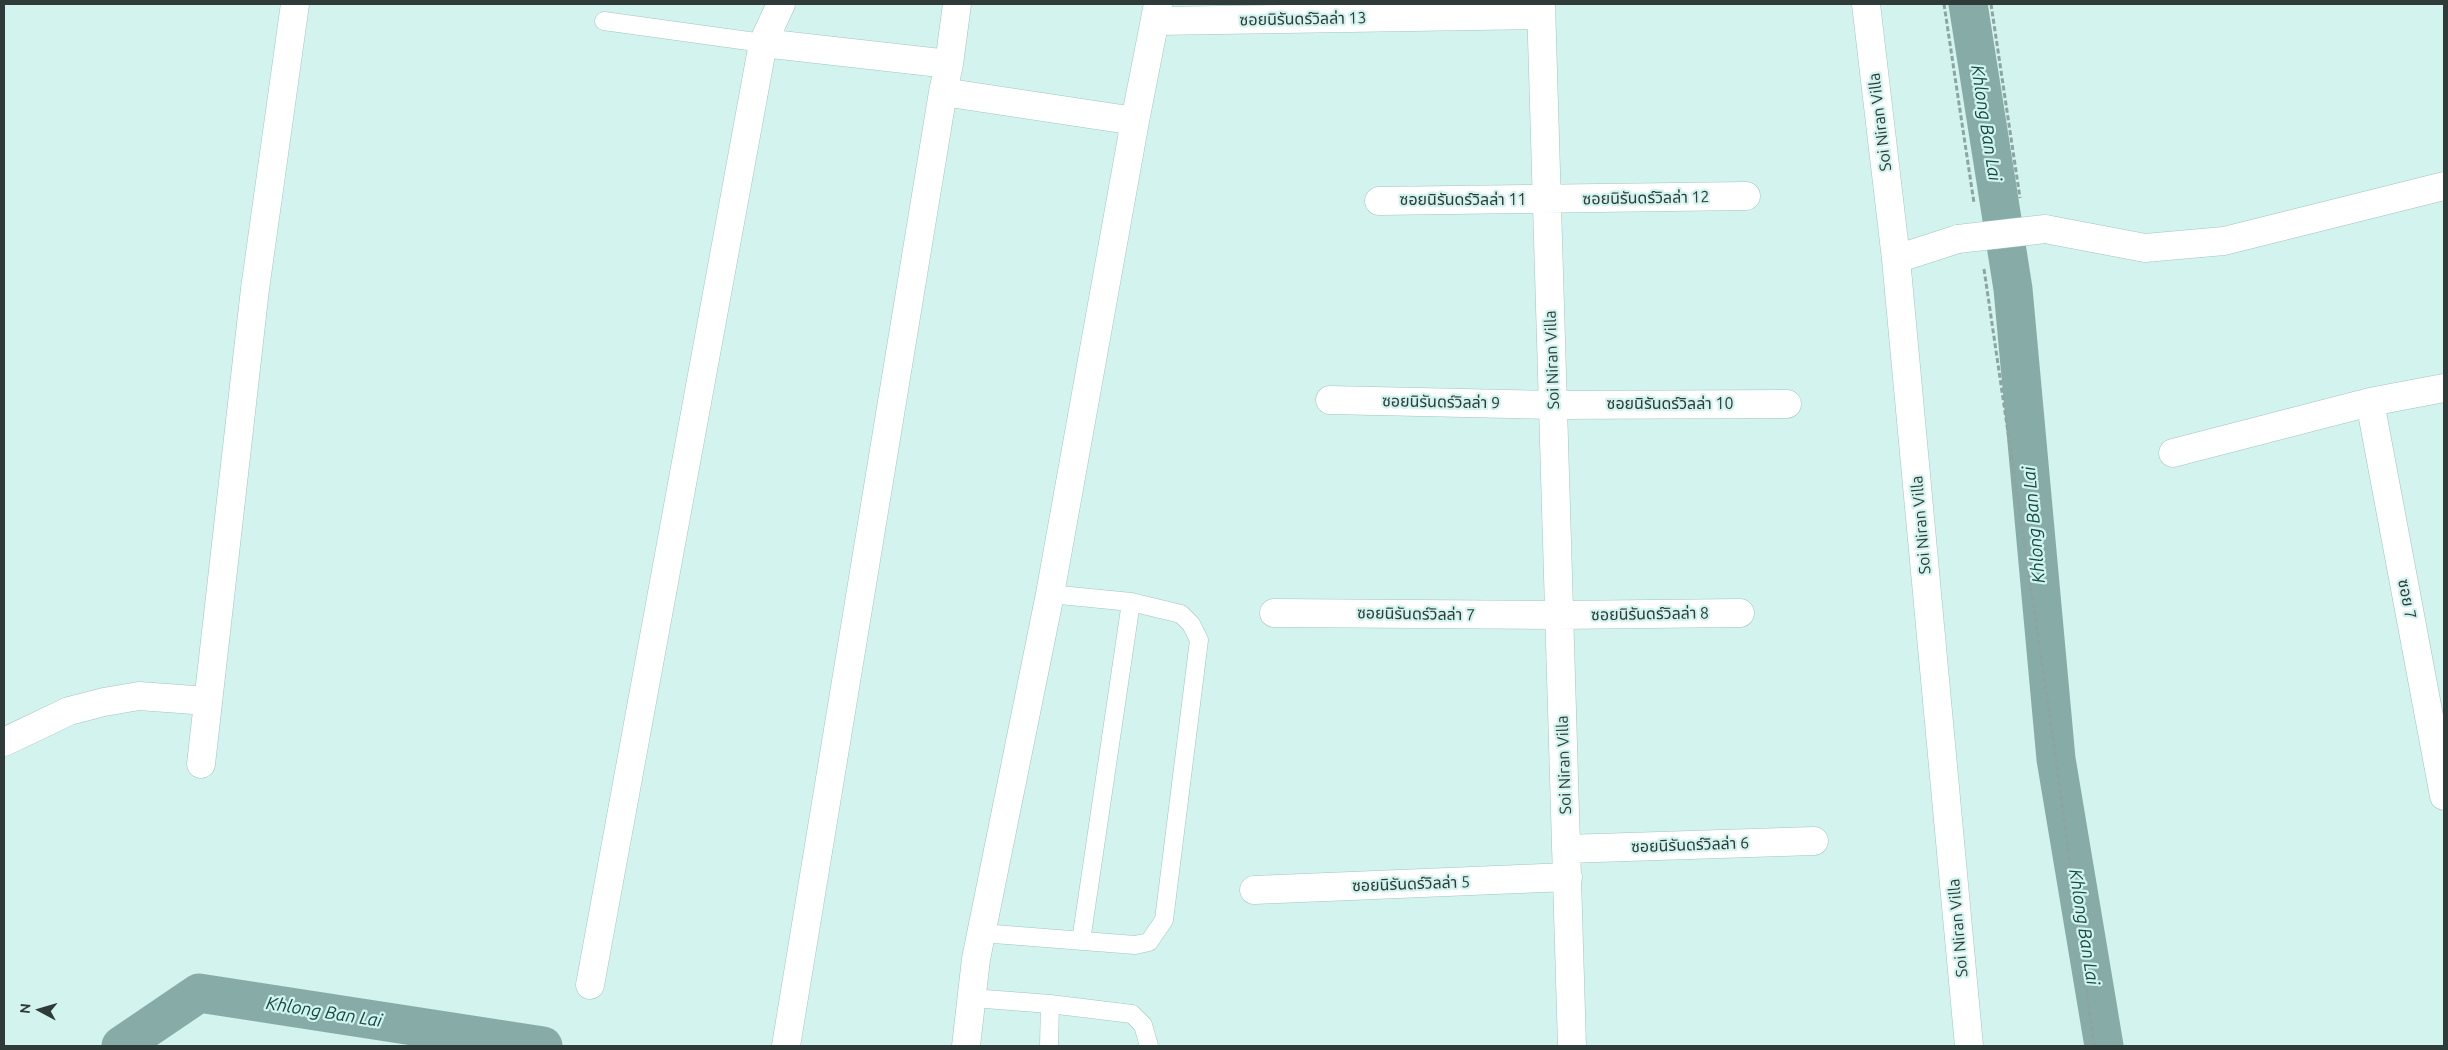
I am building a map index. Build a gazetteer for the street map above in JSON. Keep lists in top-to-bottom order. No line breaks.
{"streets":{"street":["ซอยนิรันดร์วิลล่า 13","Soi Niran Villa","ซอยนิรันดร์วิลล่า 12","ซอยนิรันดร์วิลล่า 11","ซอยนิรันดร์วิลล่า 9","ซอยนิรันดร์วิลล่า 10","ซอย 7","ซอยนิรันดร์วิลล่า 7","ซอยนิรันดร์วิลล่า 8","ซอยนิรันดร์วิลล่า 6","ซอยนิรันดร์วิลล่า 5"]},"crossings":[["ซอยนิรันดร์วิลล่า 13","Soi Niran Villa"],["Soi Niran Villa","ซอยนิรันดร์วิลล่า 12"],["Soi Niran Villa","ซอยนิรันดร์วิลล่า 11"],["Soi Niran Villa","ซอยนิรันดร์วิลล่า 9"],["Soi Niran Villa","ซอยนิรันดร์วิลล่า 10"],["Soi Niran Villa","ซอยนิรันดร์วิลล่า 7"],["Soi Niran Villa","ซอยนิรันดร์วิลล่า 8"],["Soi Niran Villa","ซอยนิรันดร์วิลล่า 6"],["Soi Niran Villa","ซอยนิรันดร์วิลล่า 5"],["ซอยนิรันดร์วิลล่า 12","ซอยนิรันดร์วิลล่า 11"],["ซอยนิรันดร์วิลล่า 9","ซอยนิรันดร์วิลล่า 10"],["ซอยนิรันดร์วิลล่า 7","ซอยนิรันดร์วิลล่า 8"]],"water":["Khlong Ban Lai"],"north":"left"}
